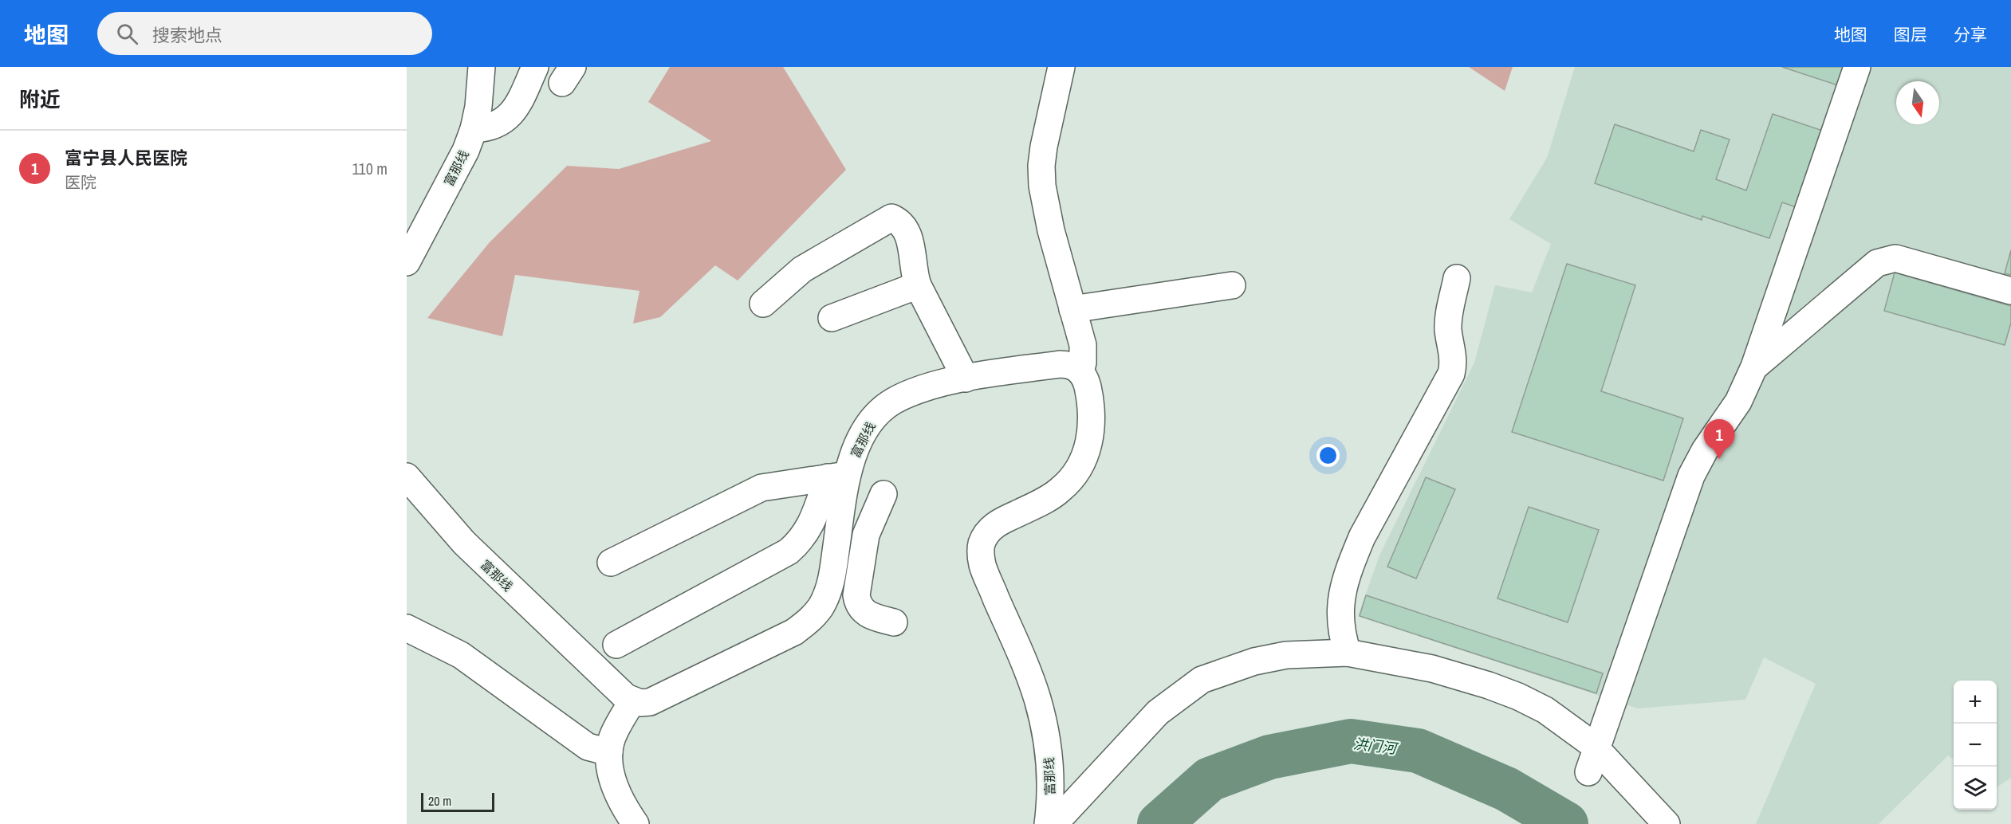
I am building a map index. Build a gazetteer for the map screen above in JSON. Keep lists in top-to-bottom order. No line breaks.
{"streets":{"street":["富那线"]},"water":["洪门河"],"scale_bar":"20 m","north":"bottom","page":{"header":"地图","search":"搜索地点","nav":["地图","图层","分享"],"heading":"附近","list":[{"mark":"1","name":"富宁县人民医院","note":"医院","value":"110 m"}],"pins":"1","map_buttons":["+","−"],"scale":"20 m"}}
